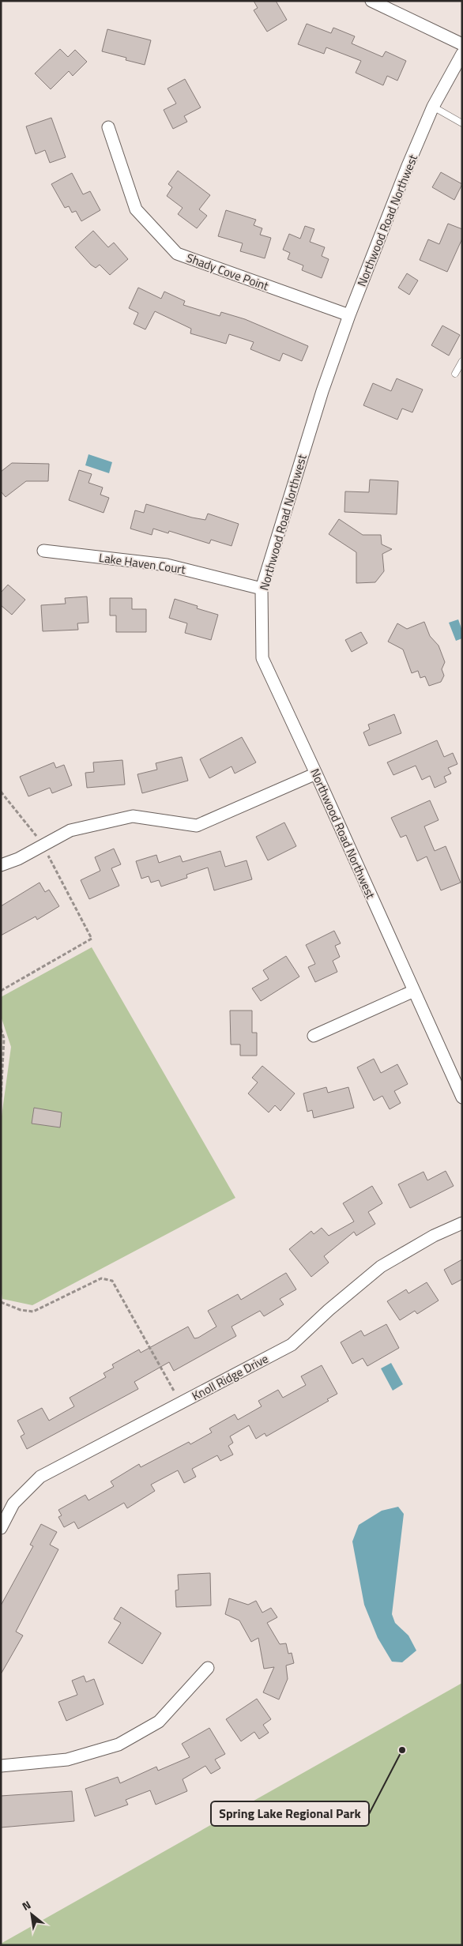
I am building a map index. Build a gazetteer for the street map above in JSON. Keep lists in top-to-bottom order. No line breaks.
{"streets":{"street":["Northwood Road Northwest","Shady Cove Point","Lake Haven Court","Knoll Ridge Drive"]},"crossings":[["Northwood Road Northwest","Shady Cove Point"],["Northwood Road Northwest","Lake Haven Court"]],"places":["Spring Lake Regional Park"],"north":"top left"}
